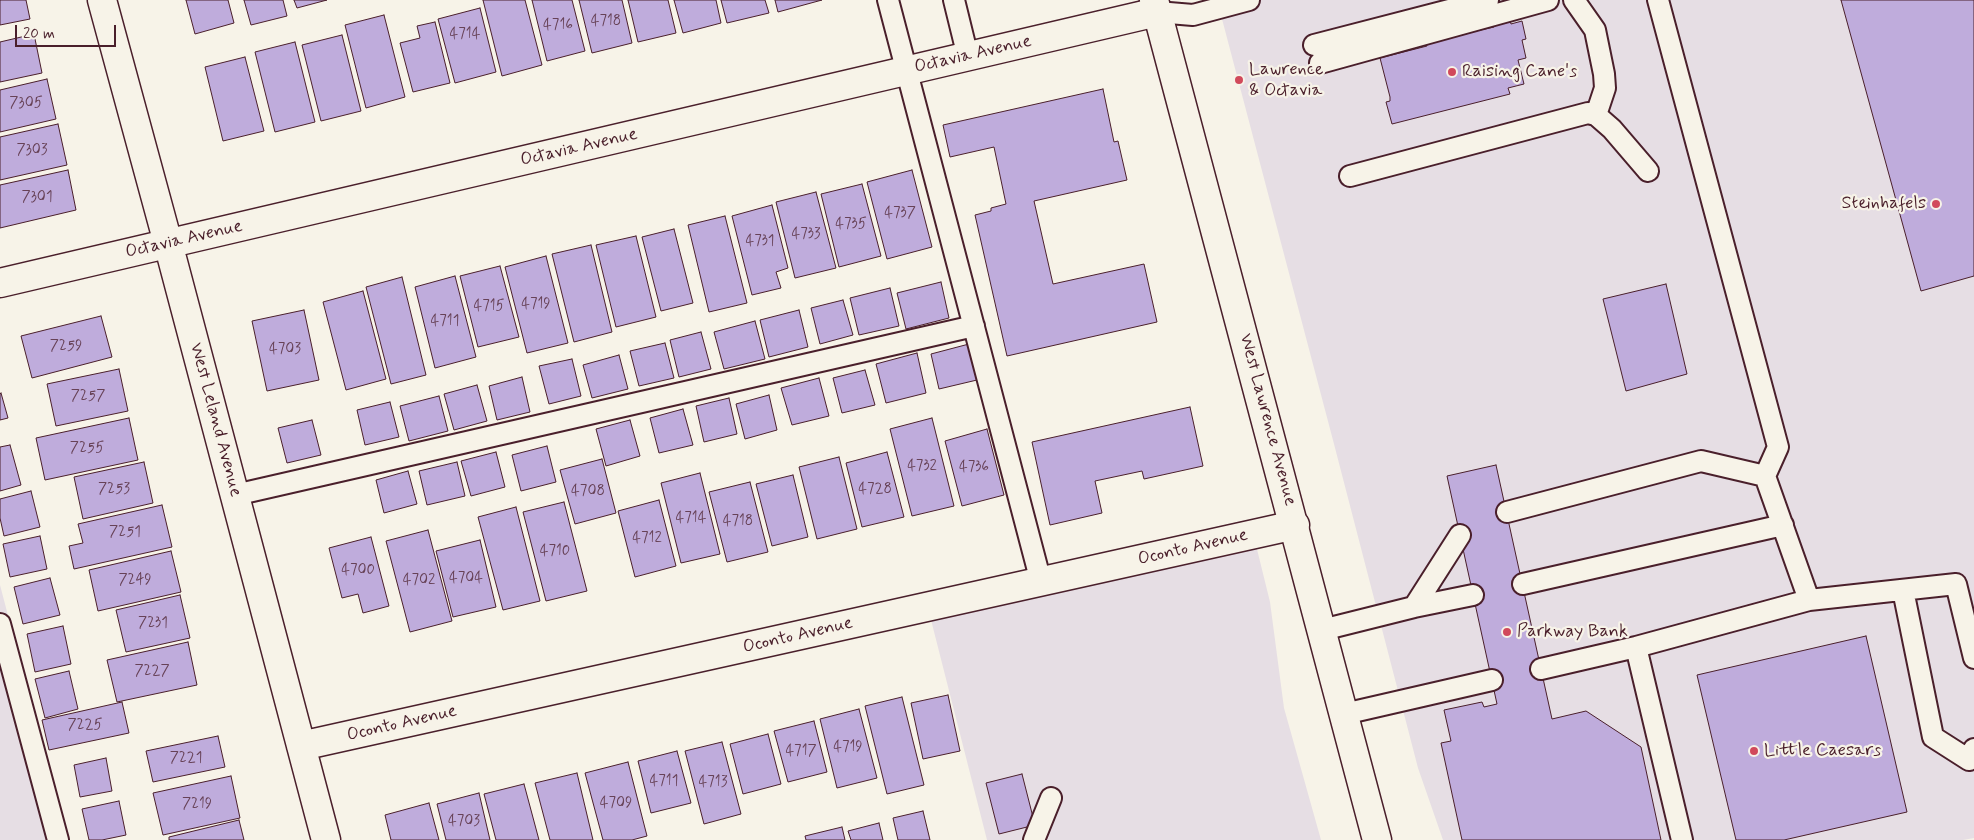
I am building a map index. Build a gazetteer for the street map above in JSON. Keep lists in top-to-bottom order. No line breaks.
{"streets":{"street":["Octavia Avenue","West Leland Avenue","West Lawrence Avenue","Oconto Avenue"]},"crossings":[["Octavia Avenue","West Leland Avenue"],["Octavia Avenue","West Lawrence Avenue"],["West Leland Avenue","Oconto Avenue"],["West Lawrence Avenue","Oconto Avenue"]],"places":["Raising Cane's","Lawrence & Octavia","Steinhafels","Parkway Bank","Little Caesars"],"house_numbers":["4718","4716","4714","7305","7303","7301","4737","4735","4733","4731","4719","4715","4711","7259","4703","7257","7255","4732","4736","7253","4728","4708","4714","4718","7251","4712","4710","4700","4704","7249","4702","7231","7227","7225","4719","4717","7221","4711","4713","4709","7219","4703"],"scale_bar":"20 m"}
